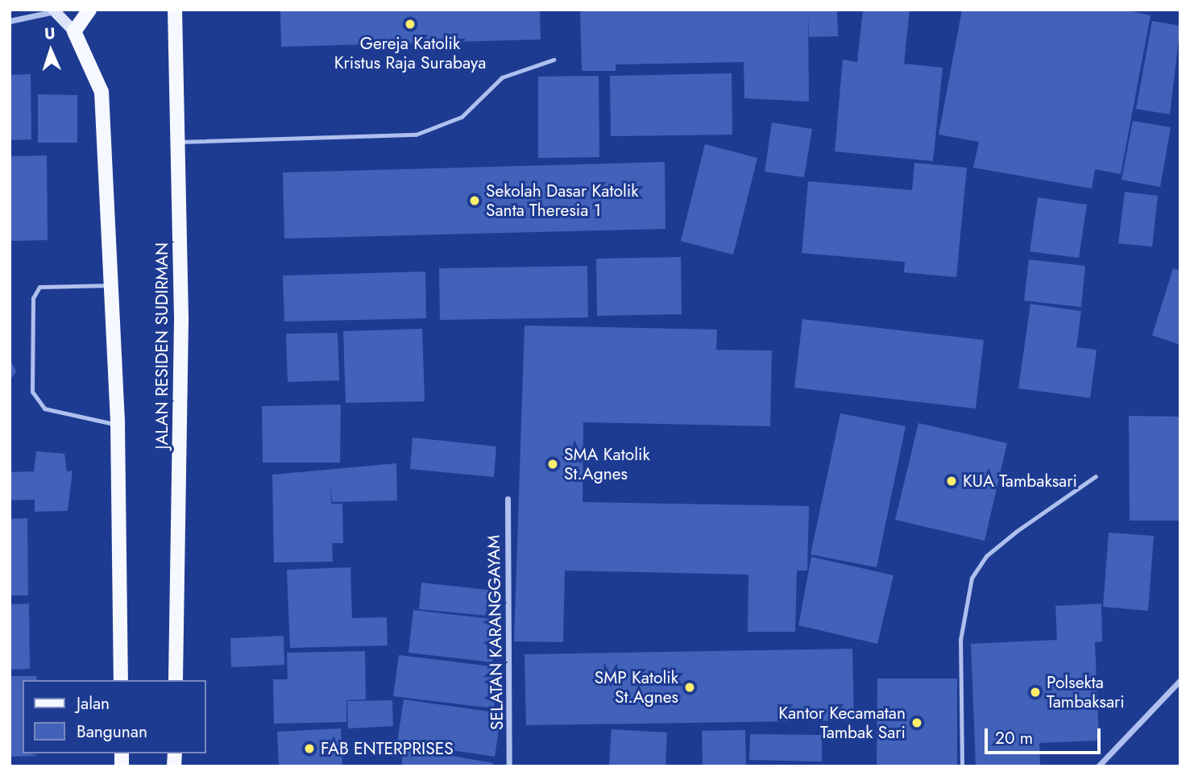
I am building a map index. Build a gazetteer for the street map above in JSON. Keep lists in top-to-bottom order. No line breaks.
{"streets":{"main road":["JALAN RESIDEN SUDIRMAN"],"street":["SELATAN KARANGGAYAM"]},"places":["Gereja Katolik Kristus Raja Surabaya","Sekolah Dasar Katolik Santa Theresia 1","SMA Katolik St.Agnes","KUA Tambaksari","SMP Katolik St.Agnes","Polsekta Tambaksari","Kantor Kecamatan Tambak Sari","FAB ENTERPRISES"],"legend":["Jalan","Bangunan"],"scale_bar":"20 m","north":"top"}
